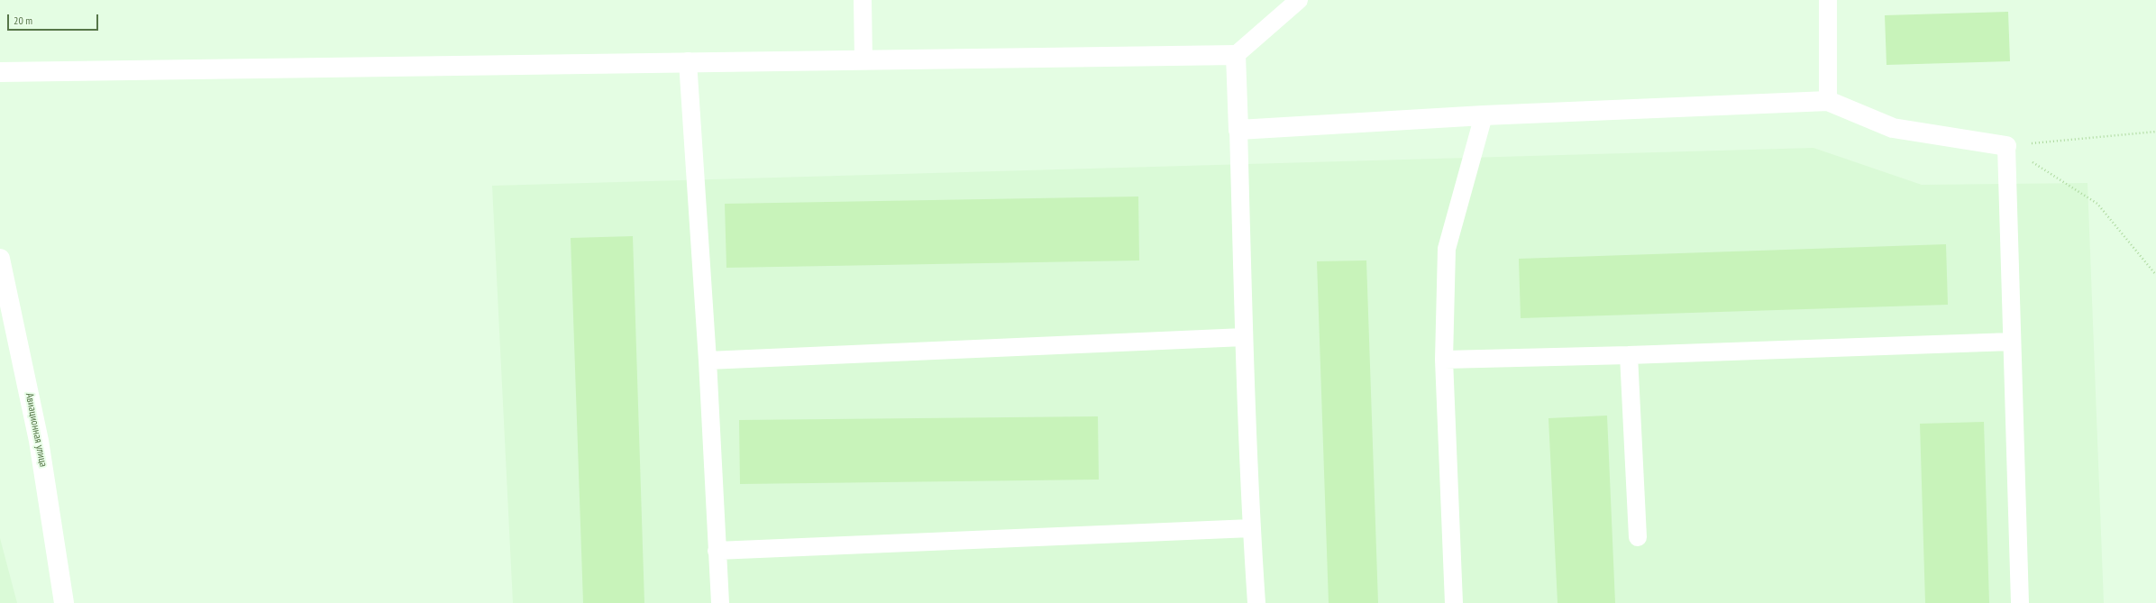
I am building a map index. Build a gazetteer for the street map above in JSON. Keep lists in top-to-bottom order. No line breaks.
{"streets":{"street":["Авиационная улица"]},"scale_bar":"20 m"}
